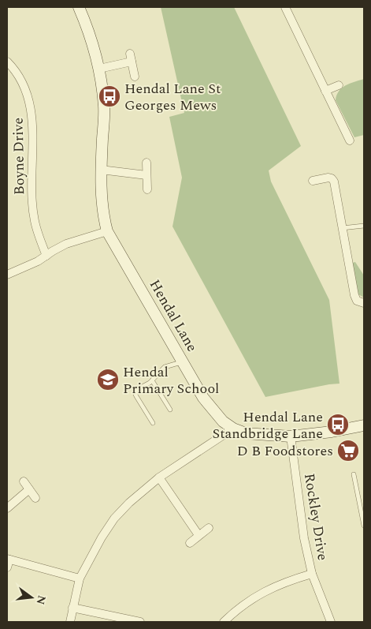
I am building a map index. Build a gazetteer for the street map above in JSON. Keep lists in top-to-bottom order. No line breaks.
{"streets":{"street":["Boyne Drive","Hendal Lane","Rockley Drive"]},"crossings":[["Hendal Lane","Rockley Drive"]],"places":{"bus stop":["Hendal Lane St Georges Mews","Hendal Lane Standbridge Lane"],"school or university":["Hendal Primary School"],"supermarket":["D B Foodstores"]},"north":"right"}
